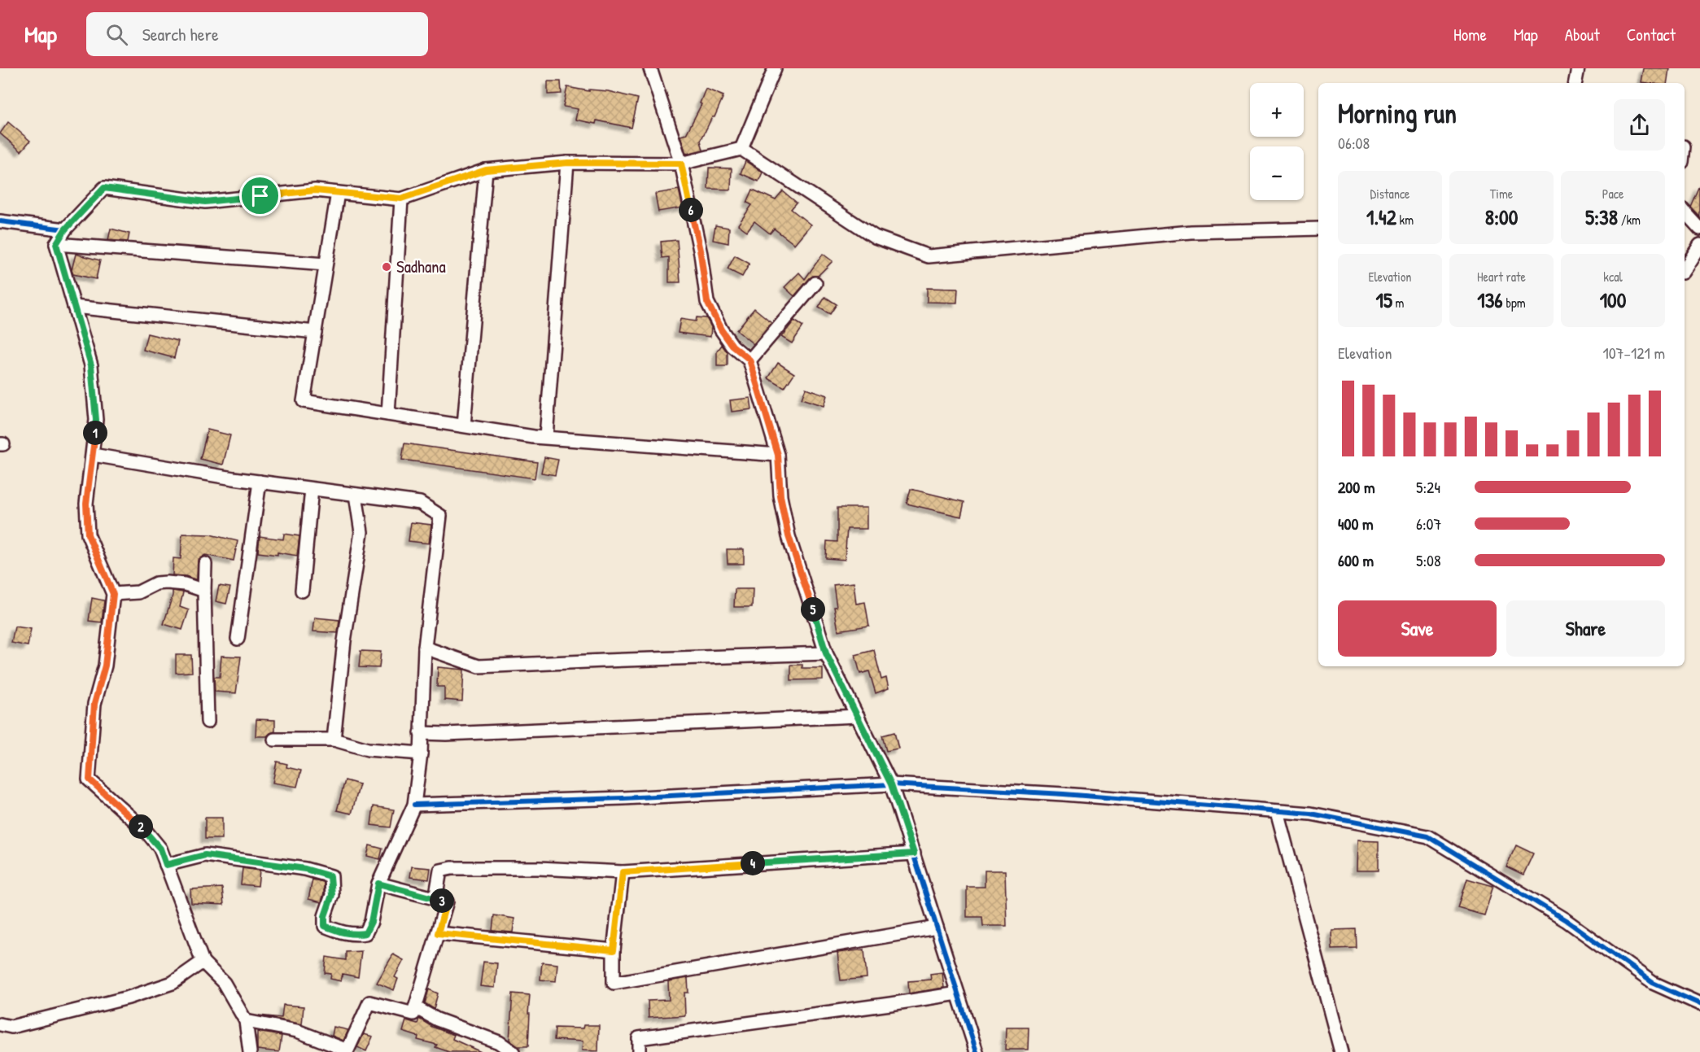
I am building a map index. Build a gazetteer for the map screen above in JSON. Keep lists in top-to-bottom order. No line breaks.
{"places":["Sadhana"],"page":{"header":"Map","search":"Search here","nav":["Home","Map","About","Contact"],"map_buttons":["+","−"],"heading":["Morning run","06:08"],"stats":[["Distance","1.42 km"],["Time","8:00"],["Pace","5:38 /km"],["Elevation","15 m"],["Heart rate","136 bpm"],["kcal","100"]],"pins":["6","1","5","2","4","3"],"chart":["Elevation","107–121 m"],"list":[{"name":"200 m","note":"5:24"},{"name":"400 m","note":"6:07"},{"name":"600 m","note":"5:08"}],"buttons":["Save","Share"]}}
